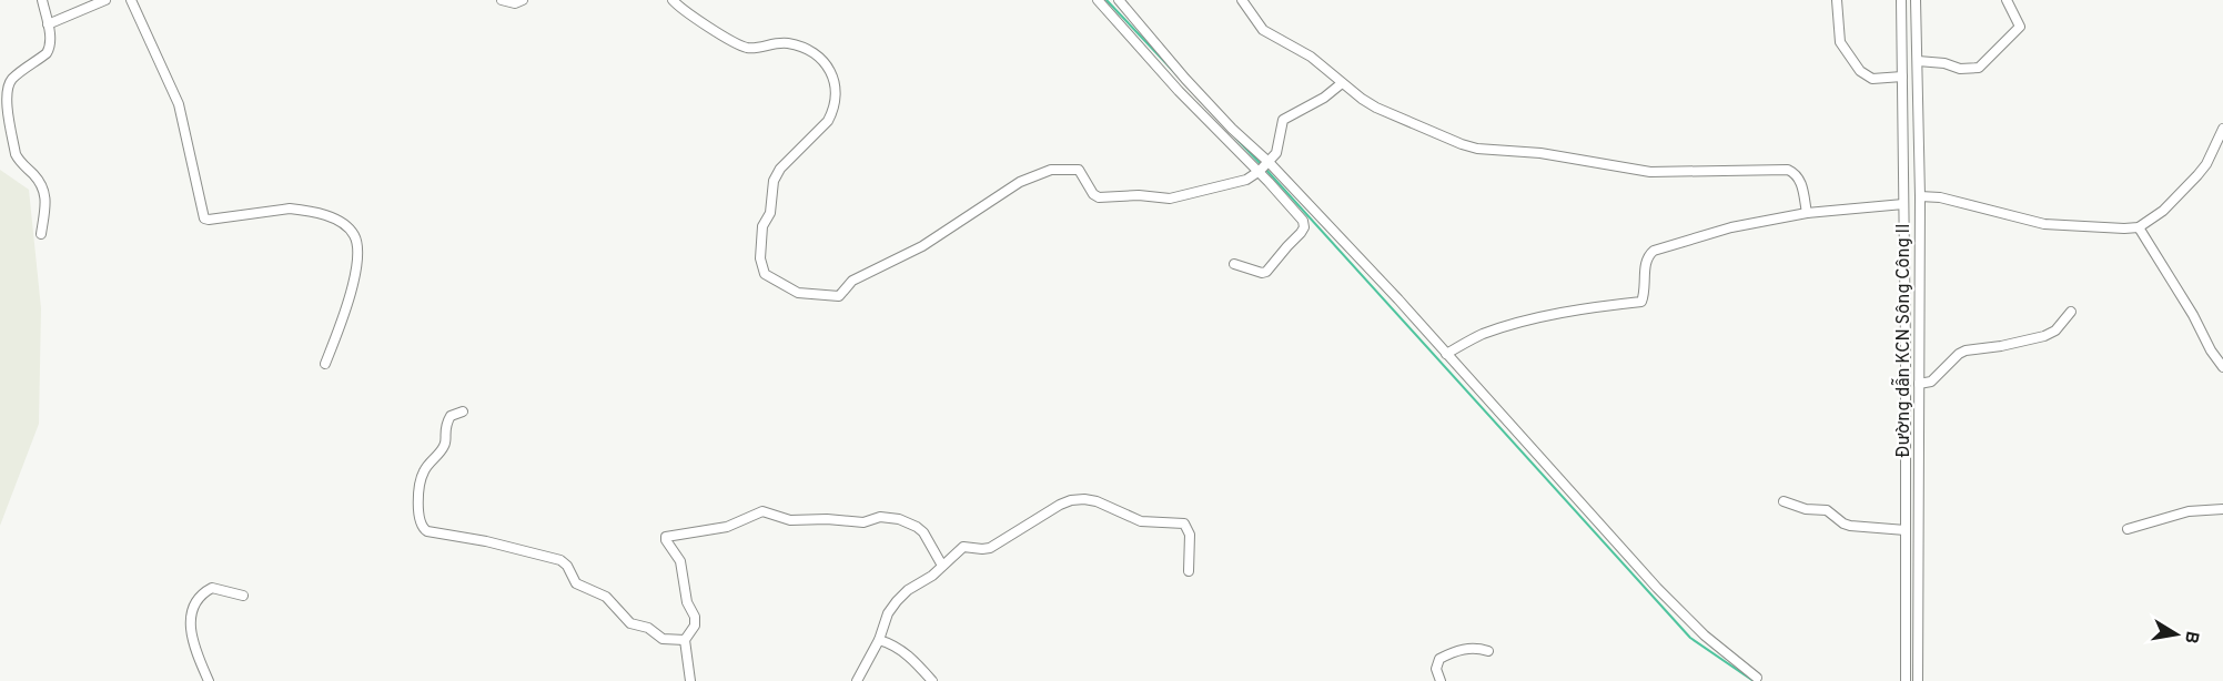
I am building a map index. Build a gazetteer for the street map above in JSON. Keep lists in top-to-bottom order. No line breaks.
{"streets":{"street":["Đường dẫn KCN Sông Công II"]},"north":"right"}
